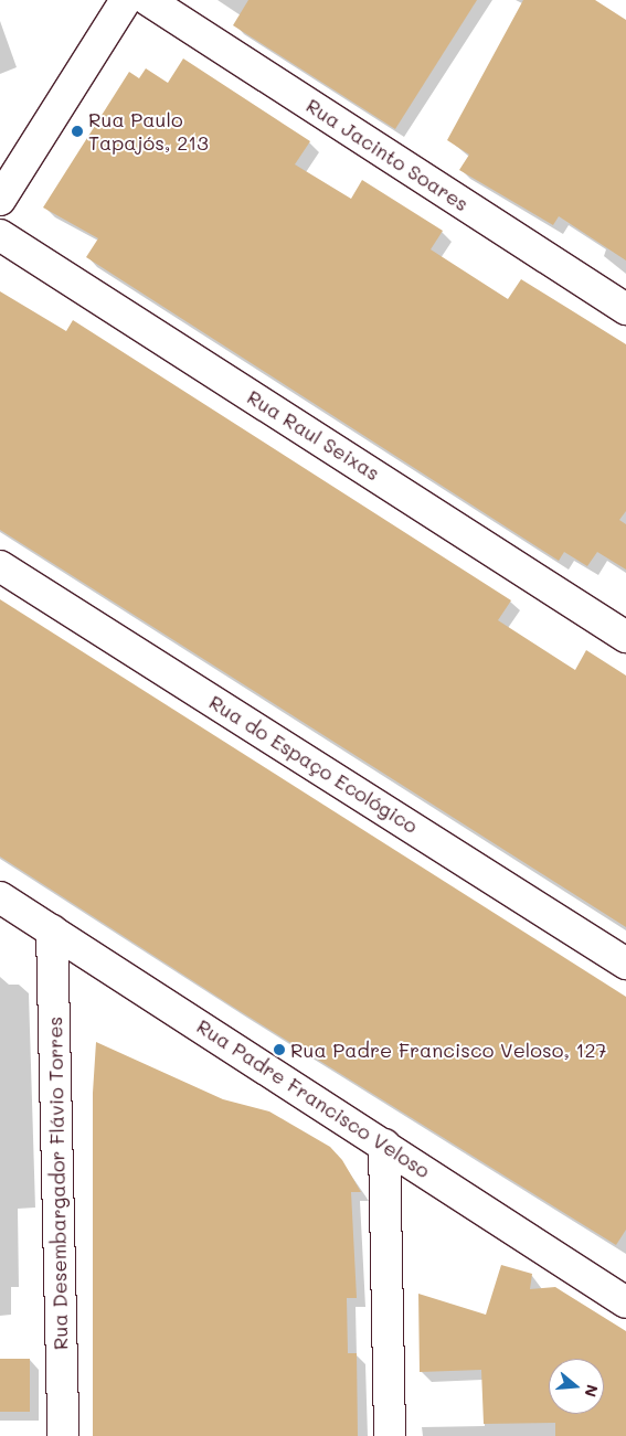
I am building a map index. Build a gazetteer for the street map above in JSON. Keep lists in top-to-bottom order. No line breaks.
{"streets":{"street":["Rua Jacinto Soares","Rua Raul Seixas","Rua do Espaço Ecológico","Rua Padre Francisco Veloso","Rua Desembargador Flávio Torres"]},"crossings":[["Rua Padre Francisco Veloso","Rua Desembargador Flávio Torres"]],"places":["Rua Paulo Tapajós, 213","Rua Padre Francisco Veloso, 127"],"north":"right"}
